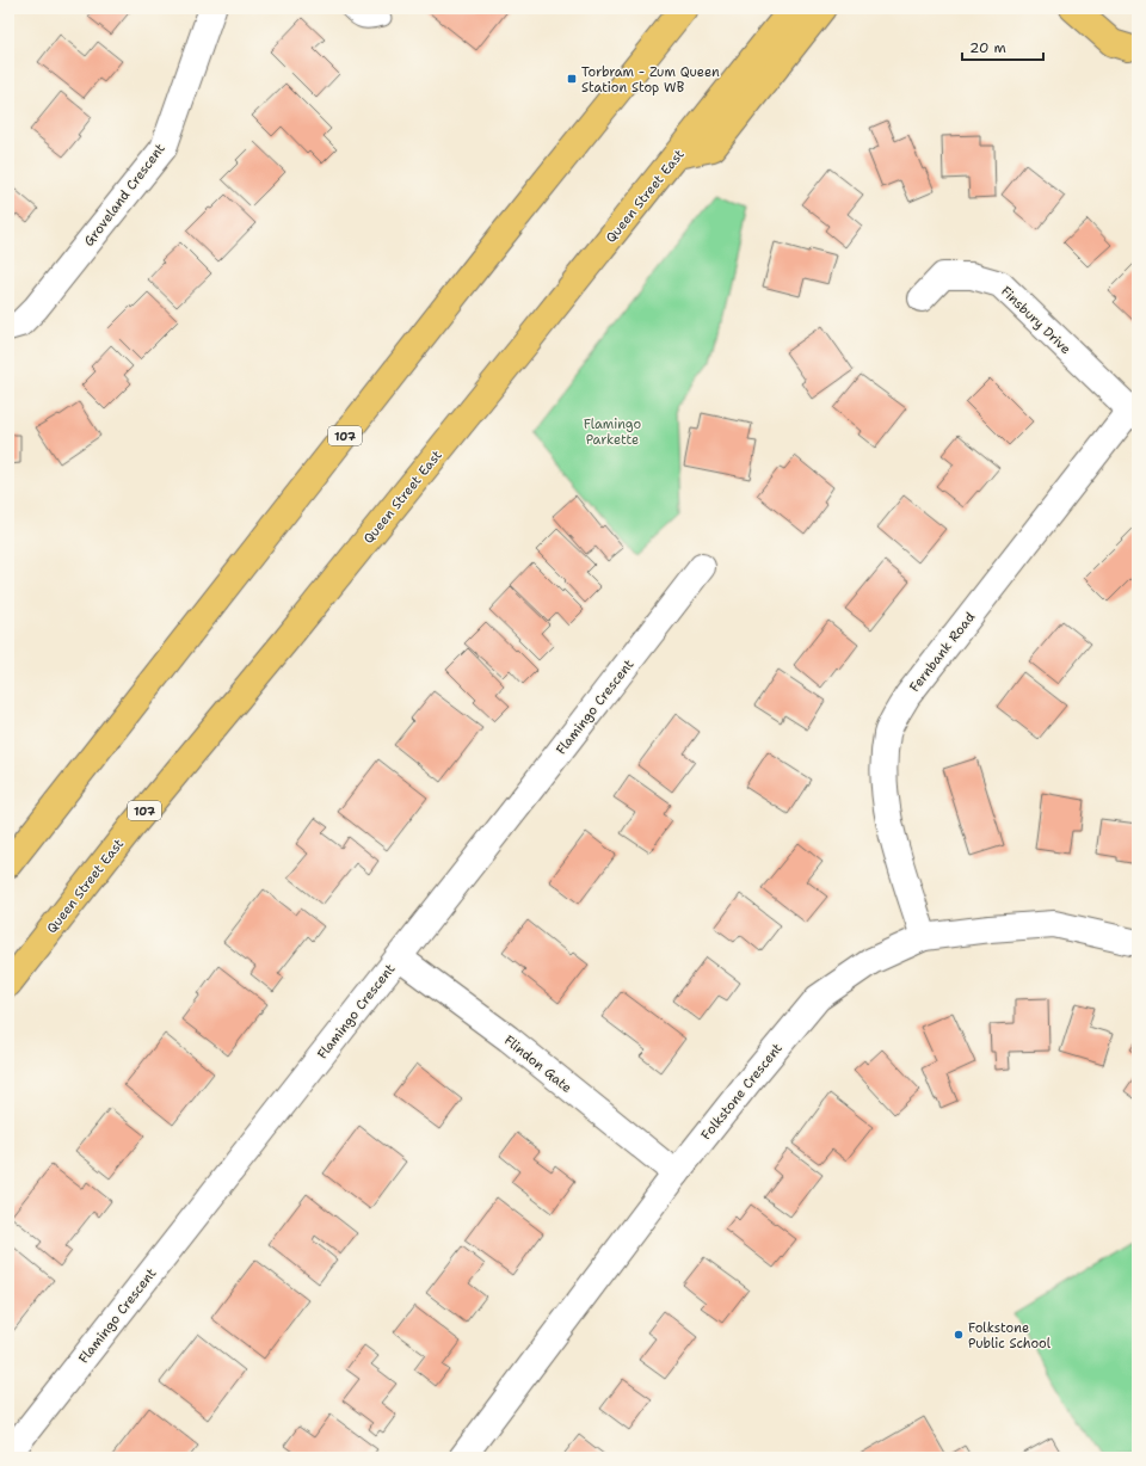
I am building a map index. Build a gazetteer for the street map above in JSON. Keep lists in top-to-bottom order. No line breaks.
{"streets":{"main road":["Queen Street East","107"],"street":["Groveland Crescent","Finsbury Drive","Fernbank Road","Flamingo Crescent","Flindon Gate","Folkstone Crescent"]},"crossings":[["Finsbury Drive","Fernbank Road"],["Fernbank Road","Folkstone Crescent"],["Flamingo Crescent","Flindon Gate"],["Flindon Gate","Folkstone Crescent"]],"parks":["Flamingo Parkette"],"places":{"transit":["Torbram - Zum Queen Station Stop WB"],"other":["Folkstone Public School"]},"scale_bar":"20 m"}
